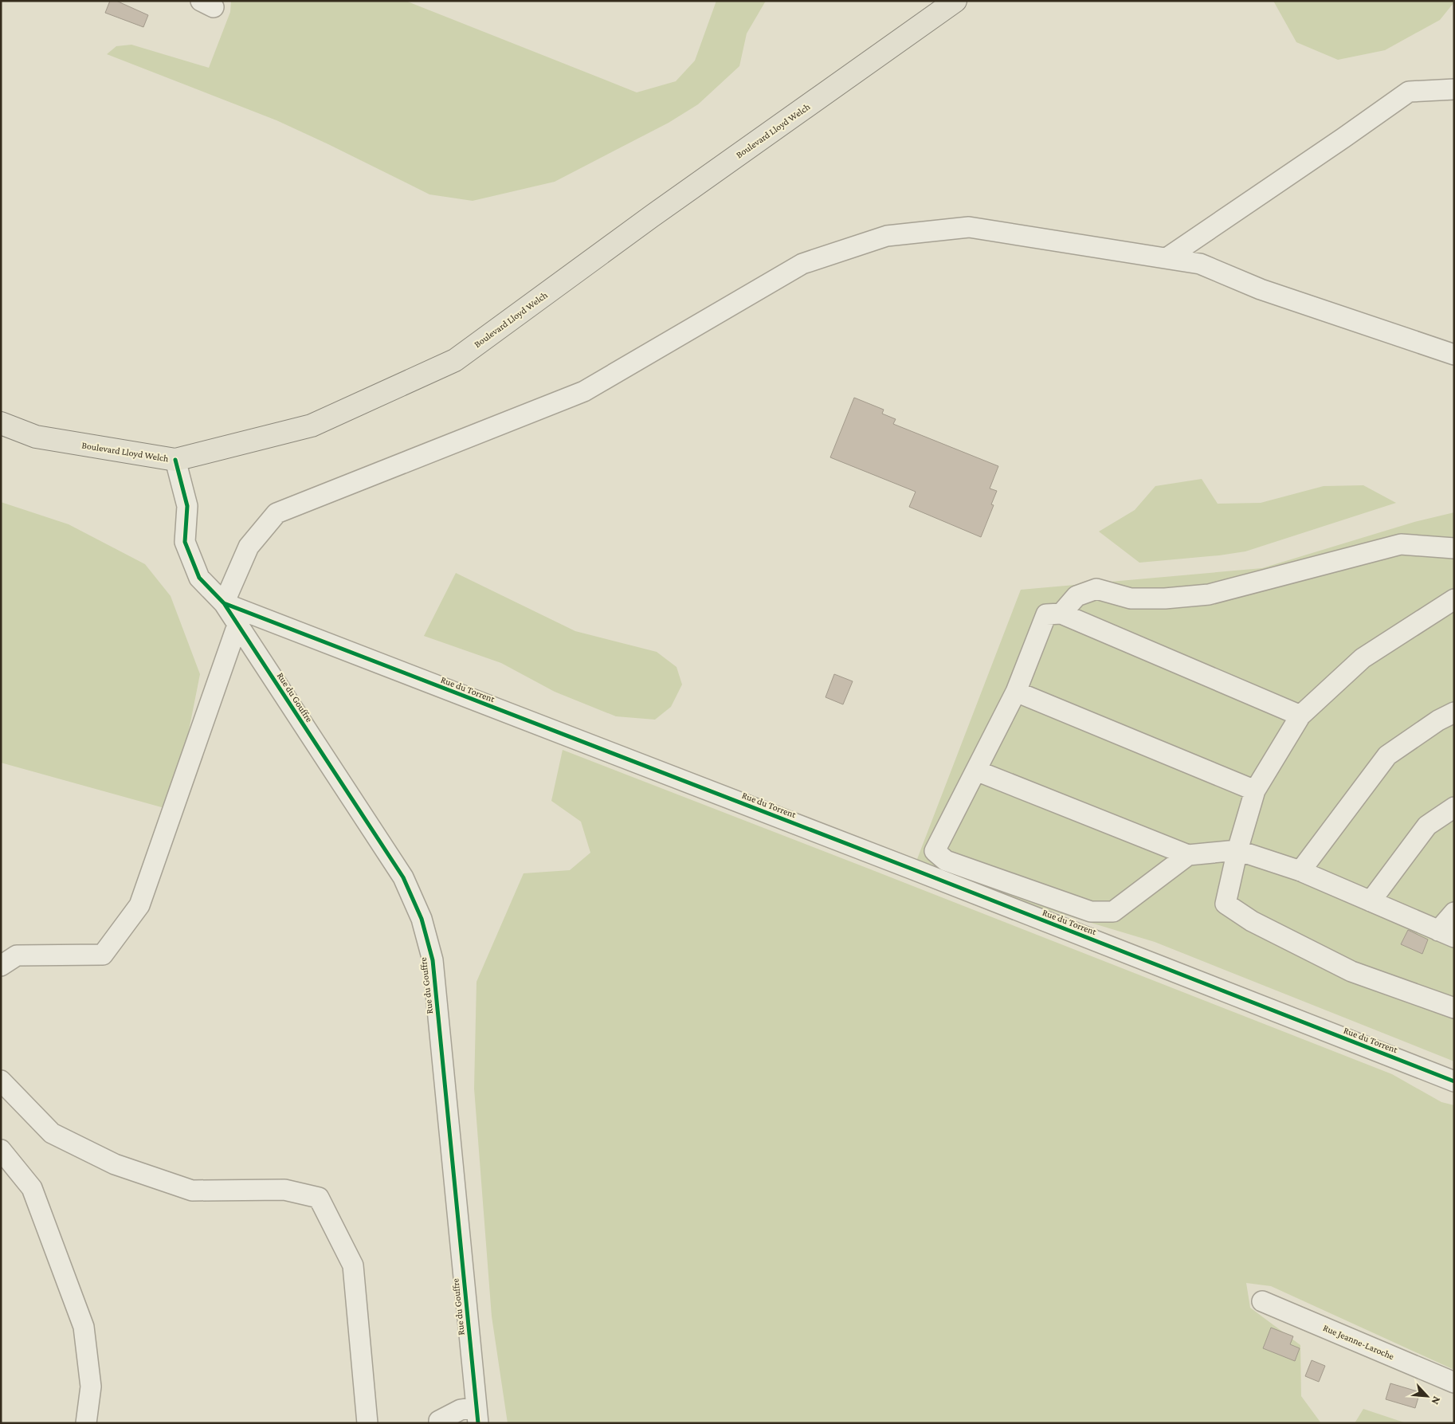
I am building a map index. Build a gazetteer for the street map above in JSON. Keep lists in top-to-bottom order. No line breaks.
{"streets":{"main road":["Boulevard Lloyd Welch"],"street":["Rue du Torrent","Rue du Gouffre","Rue Jeanne-Laroche"]},"crossings":[["Boulevard Lloyd Welch","Rue du Torrent"],["Rue du Torrent","Rue du Gouffre"]],"north":"bottom right"}
